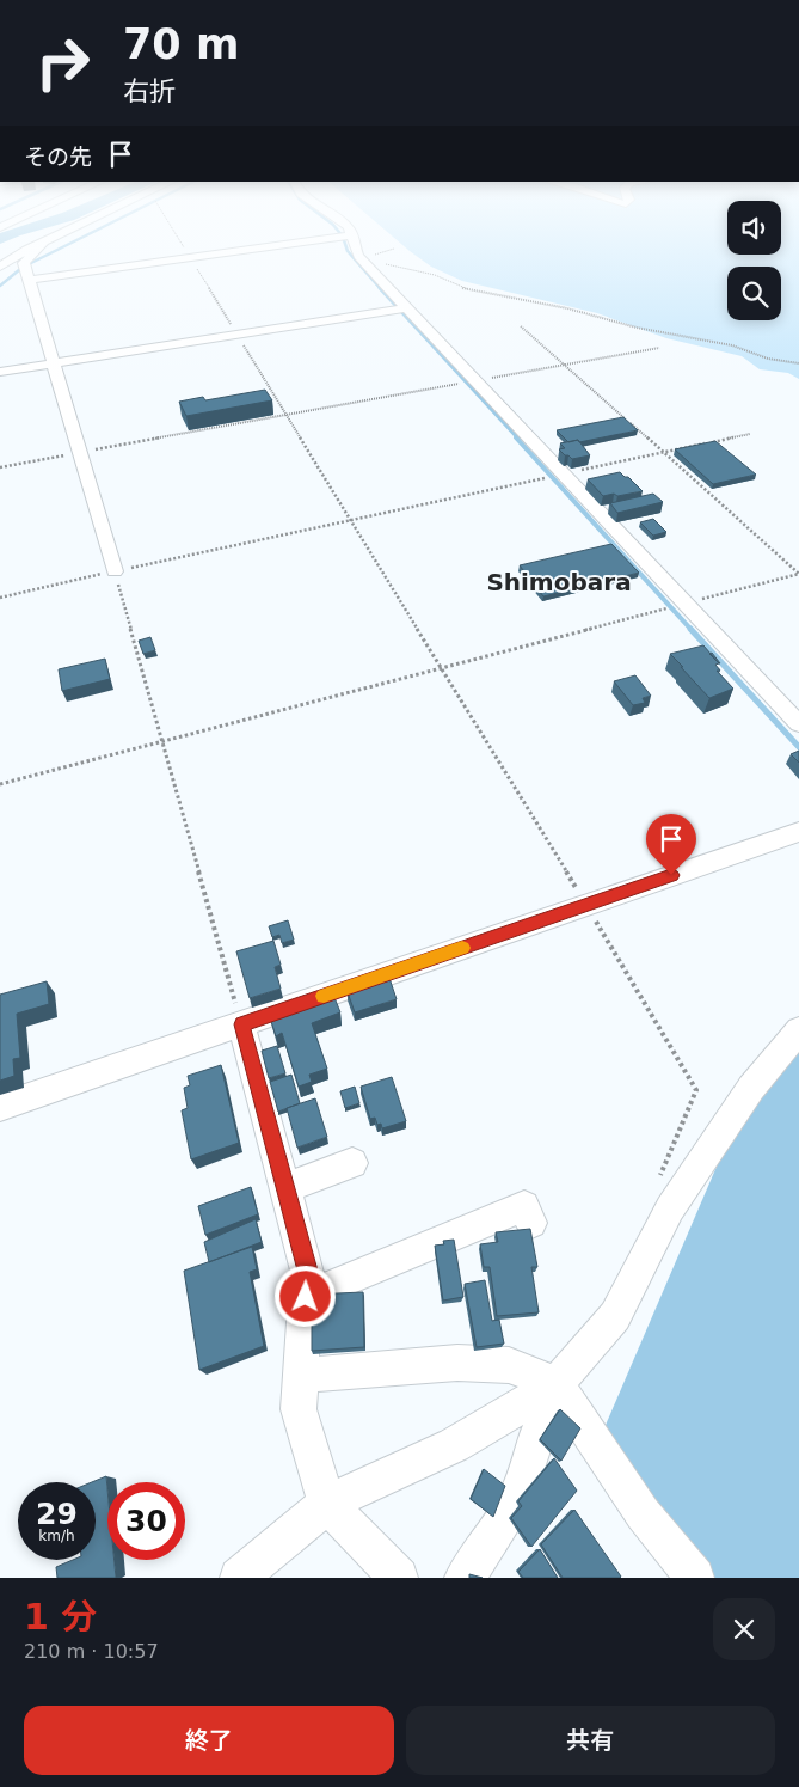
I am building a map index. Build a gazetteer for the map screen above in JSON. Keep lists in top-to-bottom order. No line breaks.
{"districts":["Shimobara"],"page":{"turn":["70 m","右折"],"then":"その先","speed":"29 km/h","limit":"30","heading":["1 分","210 m · 10:57"],"buttons":["終了","共有"]}}
